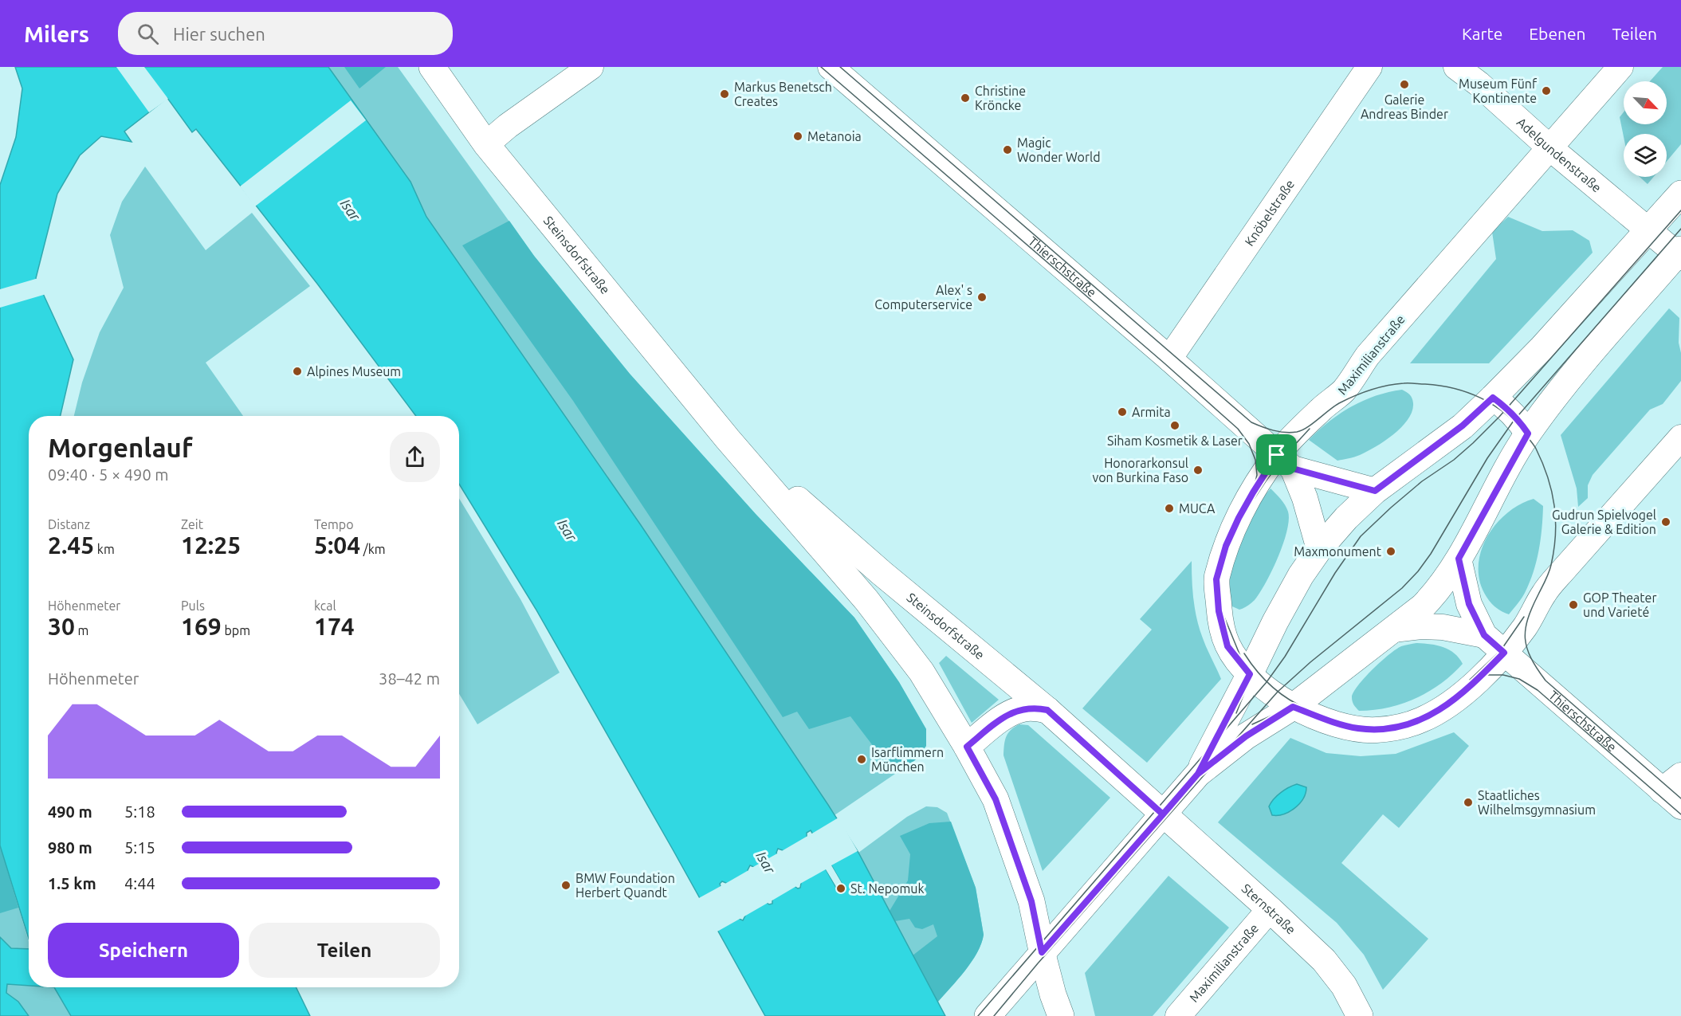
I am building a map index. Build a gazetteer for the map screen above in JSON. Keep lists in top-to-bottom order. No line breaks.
{"streets":{"main road":["Steinsdorfstraße","Sternstraße"],"street":["Adelgundenstraße","Knöbelstraße","Thierschstraße","Maximilianstraße"]},"crossings":[["Adelgundenstraße","Maximilianstraße"],["Knöbelstraße","Thierschstraße"],["Steinsdorfstraße","Sternstraße"],["Thierschstraße","Maximilianstraße"],["Maximilianstraße","Sternstraße"]],"water":["Isar"],"places":["Galerie Andreas Binder","Museum Fünf Kontinente","Markus Benetsch Creates","Christine Kröncke","Metanoia","Magic Wonder World","Alex' s Computerservice","Alpines Museum","Armita","Siham Kosmetik & Laser","Honorarkonsul von Burkina Faso","MUCA","Gudrun Spielvogel Galerie & Edition","Maxmonument","GOP Theater und Varieté","Isarflimmern München","Staatliches Wilhelmsgymnasium","BMW Foundation Herbert Quandt","St. Nepomuk"],"north":"bottom right","page":{"header":"Milers","search":"Hier suchen","nav":["Karte","Ebenen","Teilen"],"heading":["Morgenlauf","09:40 · 5 × 490 m"],"stats":[["Distanz","2.45 km"],["Zeit","12:25"],["Tempo","5:04 /km"],["Höhenmeter","30 m"],["Puls","169 bpm"],["kcal","174"]],"chart":["Höhenmeter","38–42 m"],"list":[{"name":"490 m","note":"5:18"},{"name":"980 m","note":"5:15"},{"name":"1.5 km","note":"4:44"}],"buttons":["Speichern","Teilen"]}}
